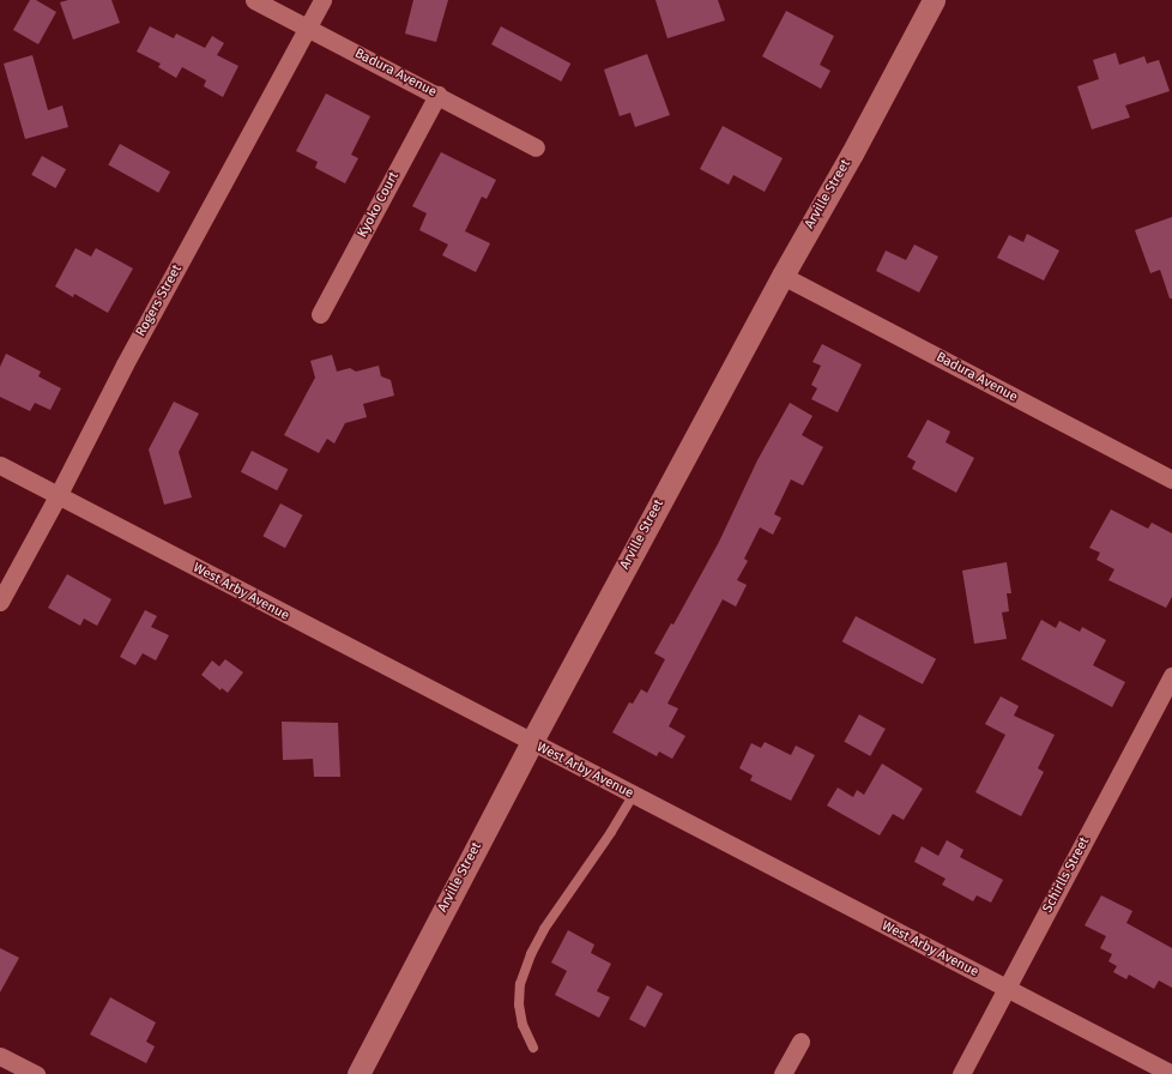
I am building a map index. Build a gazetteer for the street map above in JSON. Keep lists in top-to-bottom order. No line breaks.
{"streets":{"street":["Badura Avenue","Arville Street","Kyoko Court","Rogers Street","West Arby Avenue","Schirlls Street"]},"crossings":[["Badura Avenue","Arville Street"],["Badura Avenue","Kyoko Court"],["Badura Avenue","Rogers Street"],["Arville Street","West Arby Avenue"],["Rogers Street","West Arby Avenue"],["West Arby Avenue","Schirlls Street"]]}
